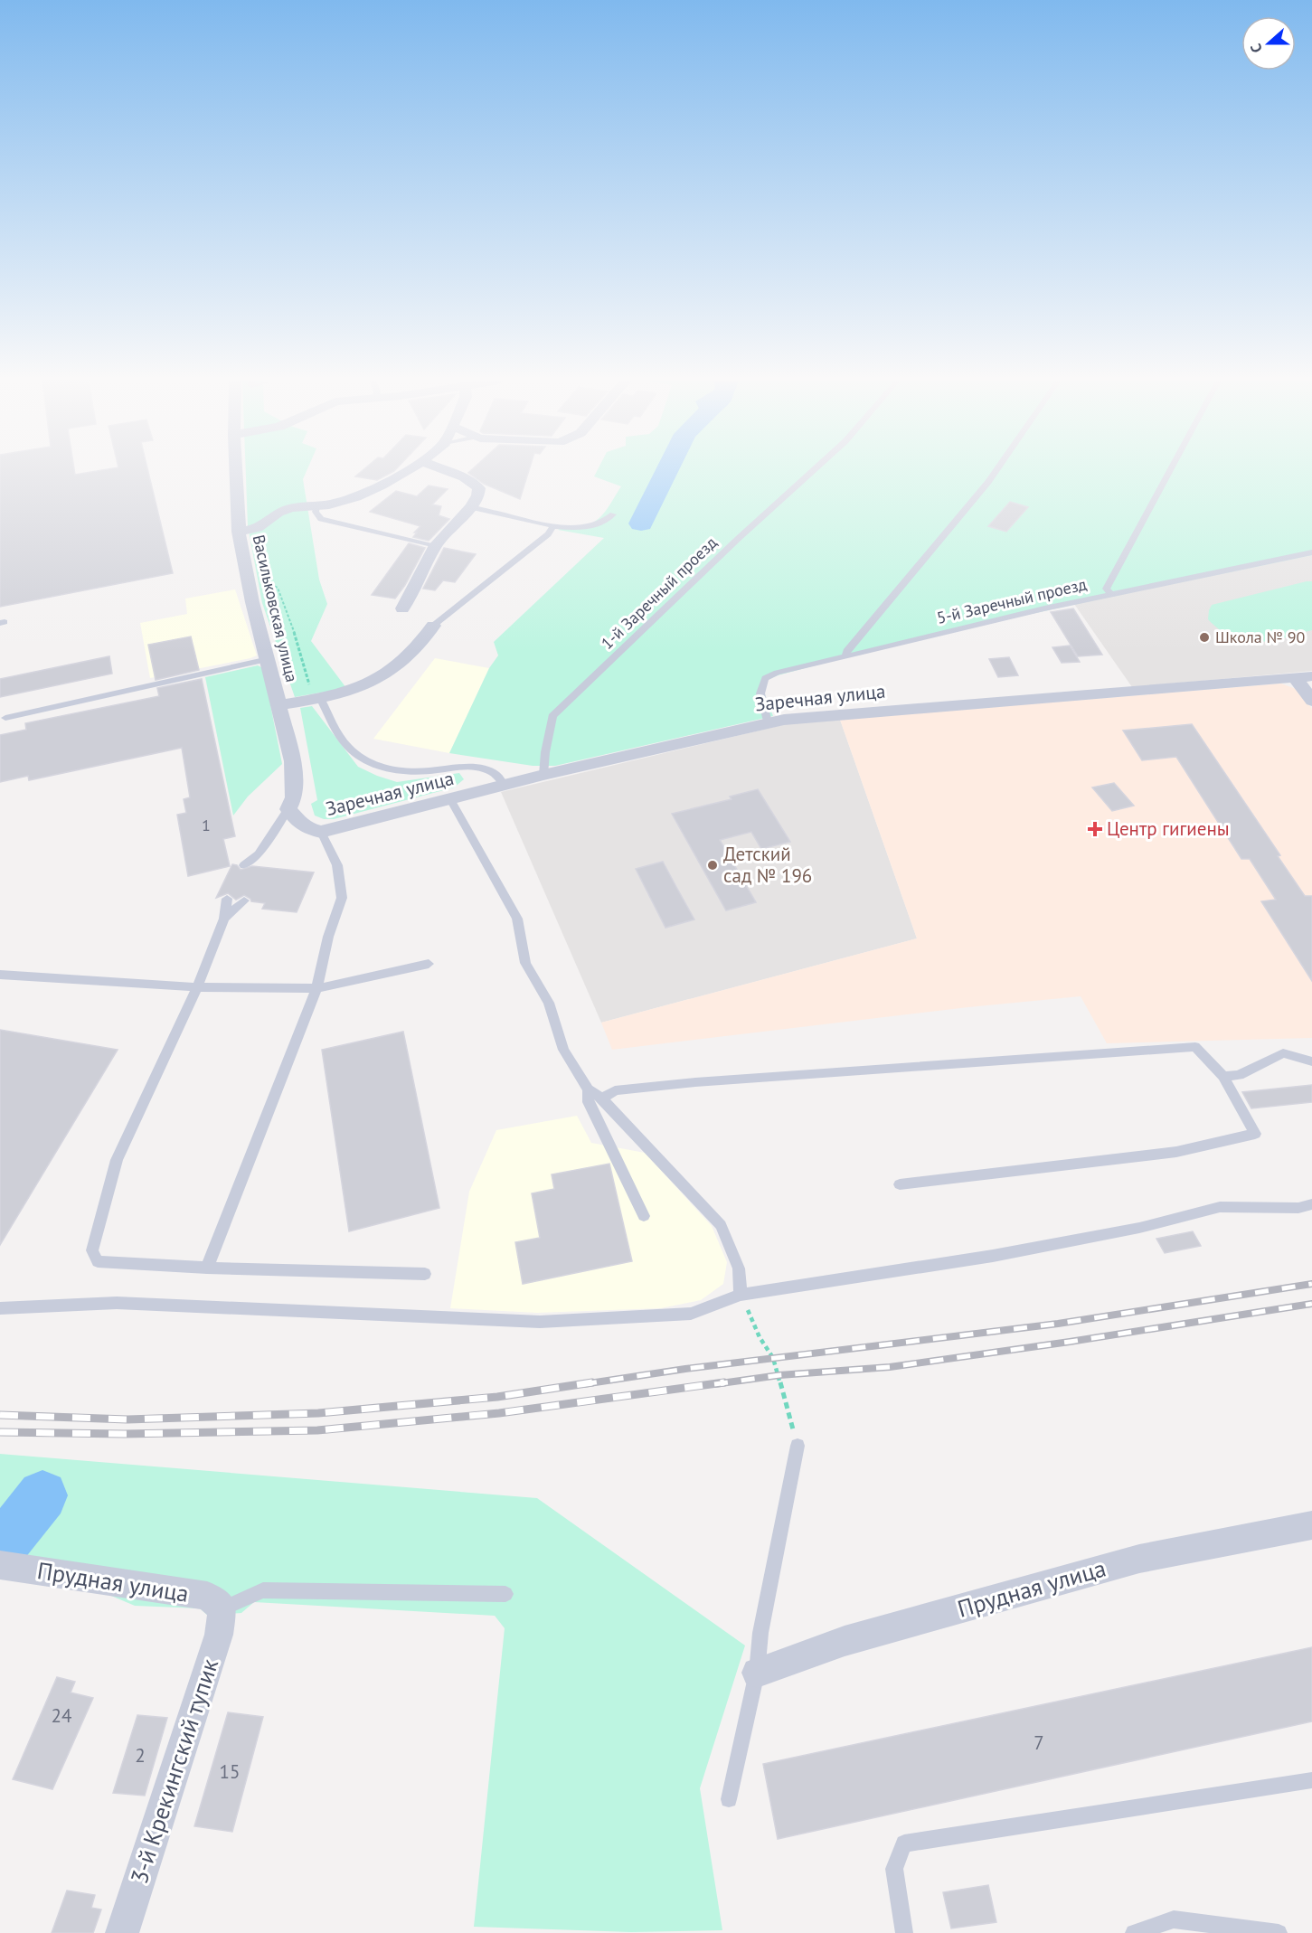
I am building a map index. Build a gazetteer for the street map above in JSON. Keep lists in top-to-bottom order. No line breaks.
{"streets":{"street":["Васильковская улица","Заречная улица","Прудная улица","3-й Крекингский тупик"],"lane":["1-й Заречный проезд","5-й Заречный проезд"]},"crossings":[["1-й Заречный проезд","Заречная улица"],["5-й Заречный проезд","Заречная улица"],["Васильковская улица","Заречная улица"],["Прудная улица","3-й Крекингский тупик"]],"places":{"other":["Школа № 90","Детский сад № 196"],"health":["Центр гигиены"]},"house_numbers":["1","24","7","2","15"],"north":"left"}
